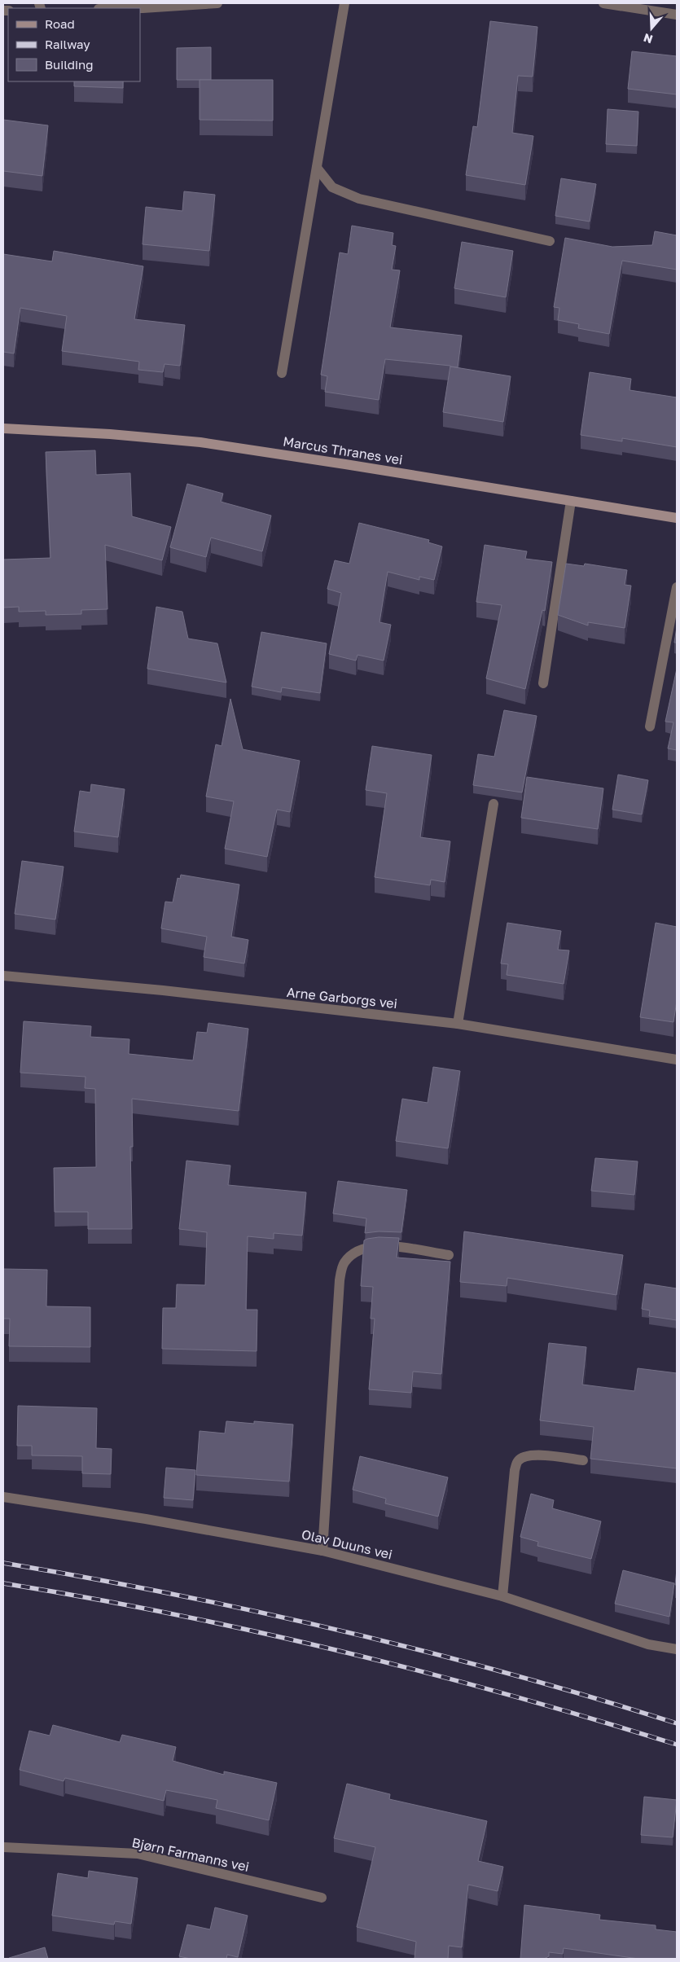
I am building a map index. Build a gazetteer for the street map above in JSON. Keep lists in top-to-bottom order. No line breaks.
{"streets":{"main road":["Marcus Thranes vei"],"street":["Arne Garborgs vei","Olav Duuns vei","Bjørn Farmanns vei"]},"legend":["Road","Railway","Building"],"north":"bottom"}
